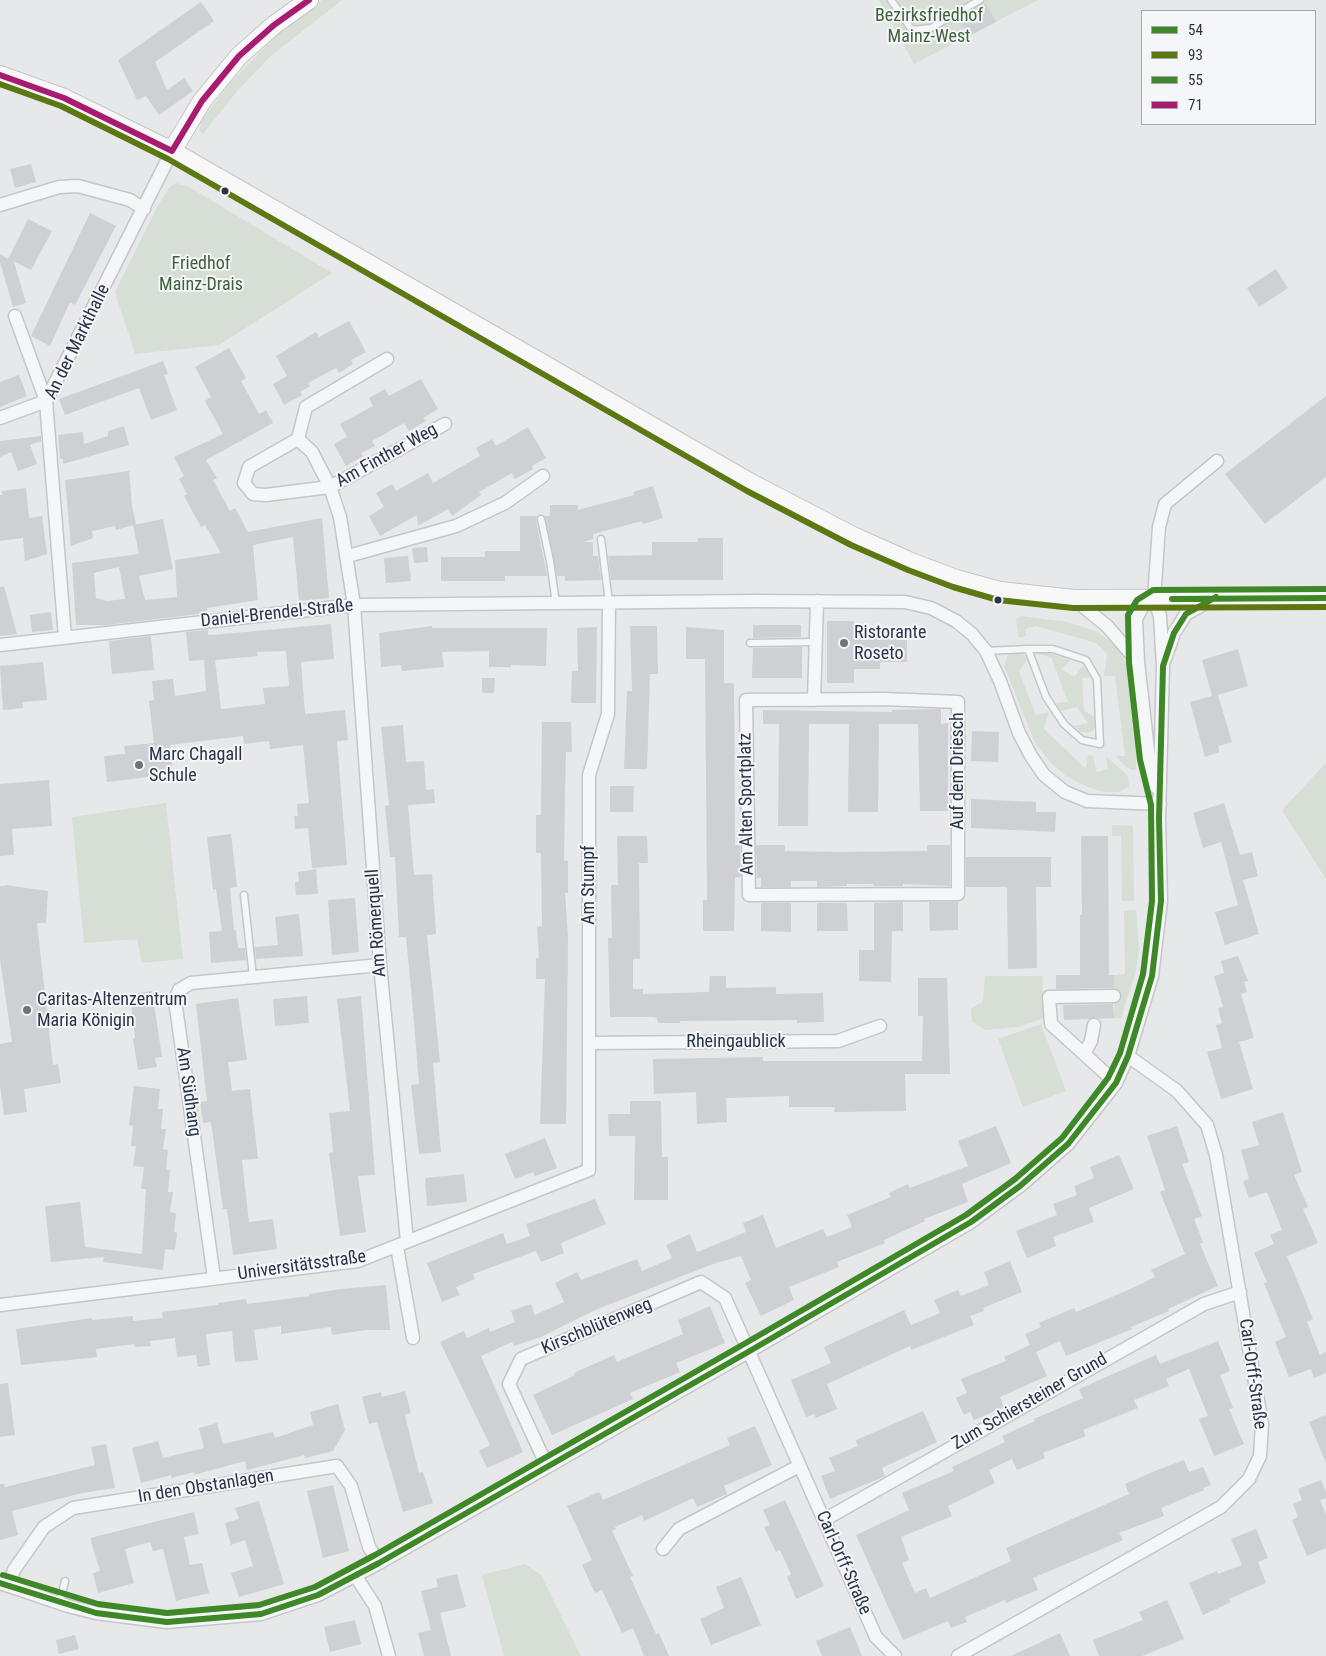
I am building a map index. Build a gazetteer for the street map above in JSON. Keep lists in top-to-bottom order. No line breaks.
{"streets":{"street":["An der Markthalle","Am Finther Weg","Daniel-Brendel-Straße","Auf dem Driesch","Am Alten Sportplatz","Am Stumpf","Am Römerquell","Rheingaublick","Am Südhang","Universitätsstraße","Kirschblütenweg","Carl-Orff-Straße","Zum Schiersteiner Grund","In den Obstanlagen"]},"crossings":[["An der Markthalle","Daniel-Brendel-Straße"],["Am Finther Weg","Daniel-Brendel-Straße"],["Am Finther Weg","Am Römerquell"],["Daniel-Brendel-Straße","Am Stumpf"],["Daniel-Brendel-Straße","Am Römerquell"],["Auf dem Driesch","Am Alten Sportplatz"],["Am Stumpf","Rheingaublick"],["Am Stumpf","Universitätsstraße"],["Am Römerquell","Am Südhang"],["Am Römerquell","Universitätsstraße"],["Am Südhang","Universitätsstraße"],["Kirschblütenweg","Carl-Orff-Straße"],["Carl-Orff-Straße","Zum Schiersteiner Grund"]],"parks":["Bezirksfriedhof Mainz-West","Friedhof Mainz-Drais"],"places":["Ristorante Roseto","Marc Chagall Schule","Caritas-Altenzentrum Maria Königin"],"lines":["transit line 71","transit line 93","transit line 55","transit line 54"],"legend":["54","93","55","71"]}
